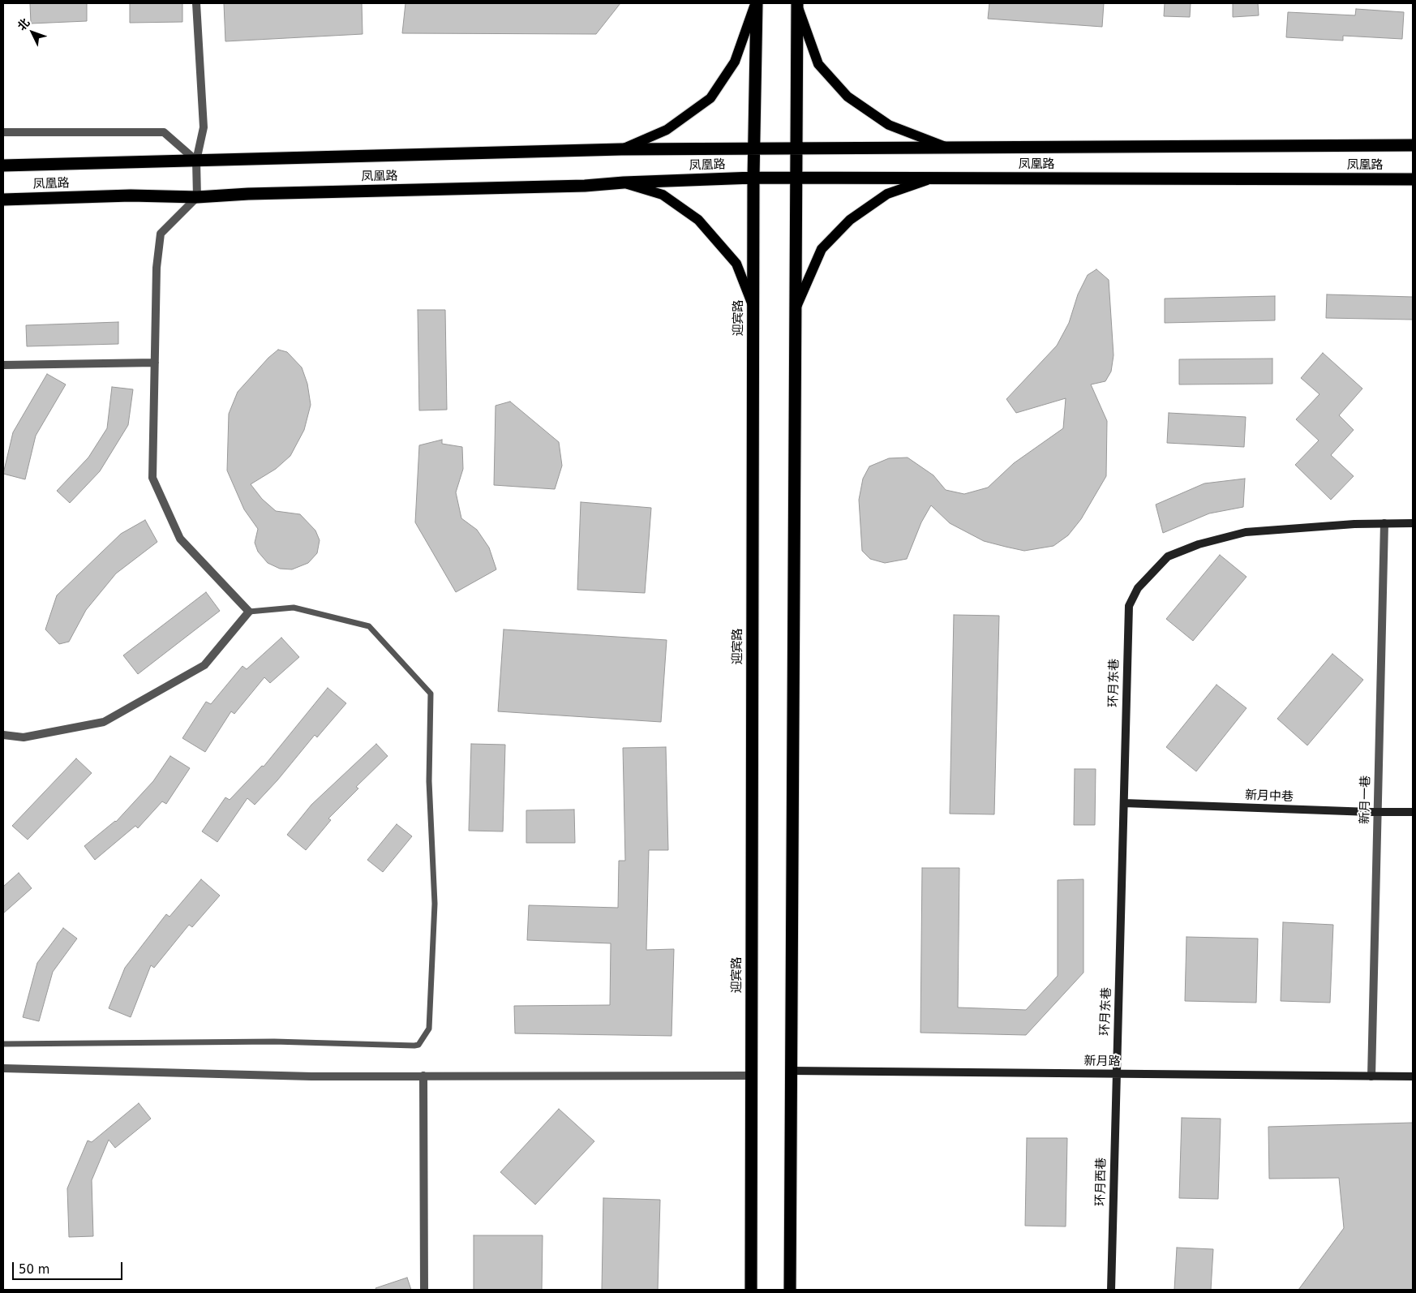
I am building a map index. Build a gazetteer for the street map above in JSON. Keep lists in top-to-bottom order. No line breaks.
{"streets":{"highway":["凤凰路","迎宾路"],"street":["环月东巷","新月中巷","新月一巷","新月路","环月西巷"]},"crossings":[["凤凰路","迎宾路"],["环月东巷","新月中巷"],["环月东巷","新月一巷"],["环月东巷","新月路"],["环月东巷","环月西巷"],["新月中巷","新月一巷"],["新月一巷","新月路"],["新月路","环月西巷"]],"scale_bar":"50 m","north":"top left"}
